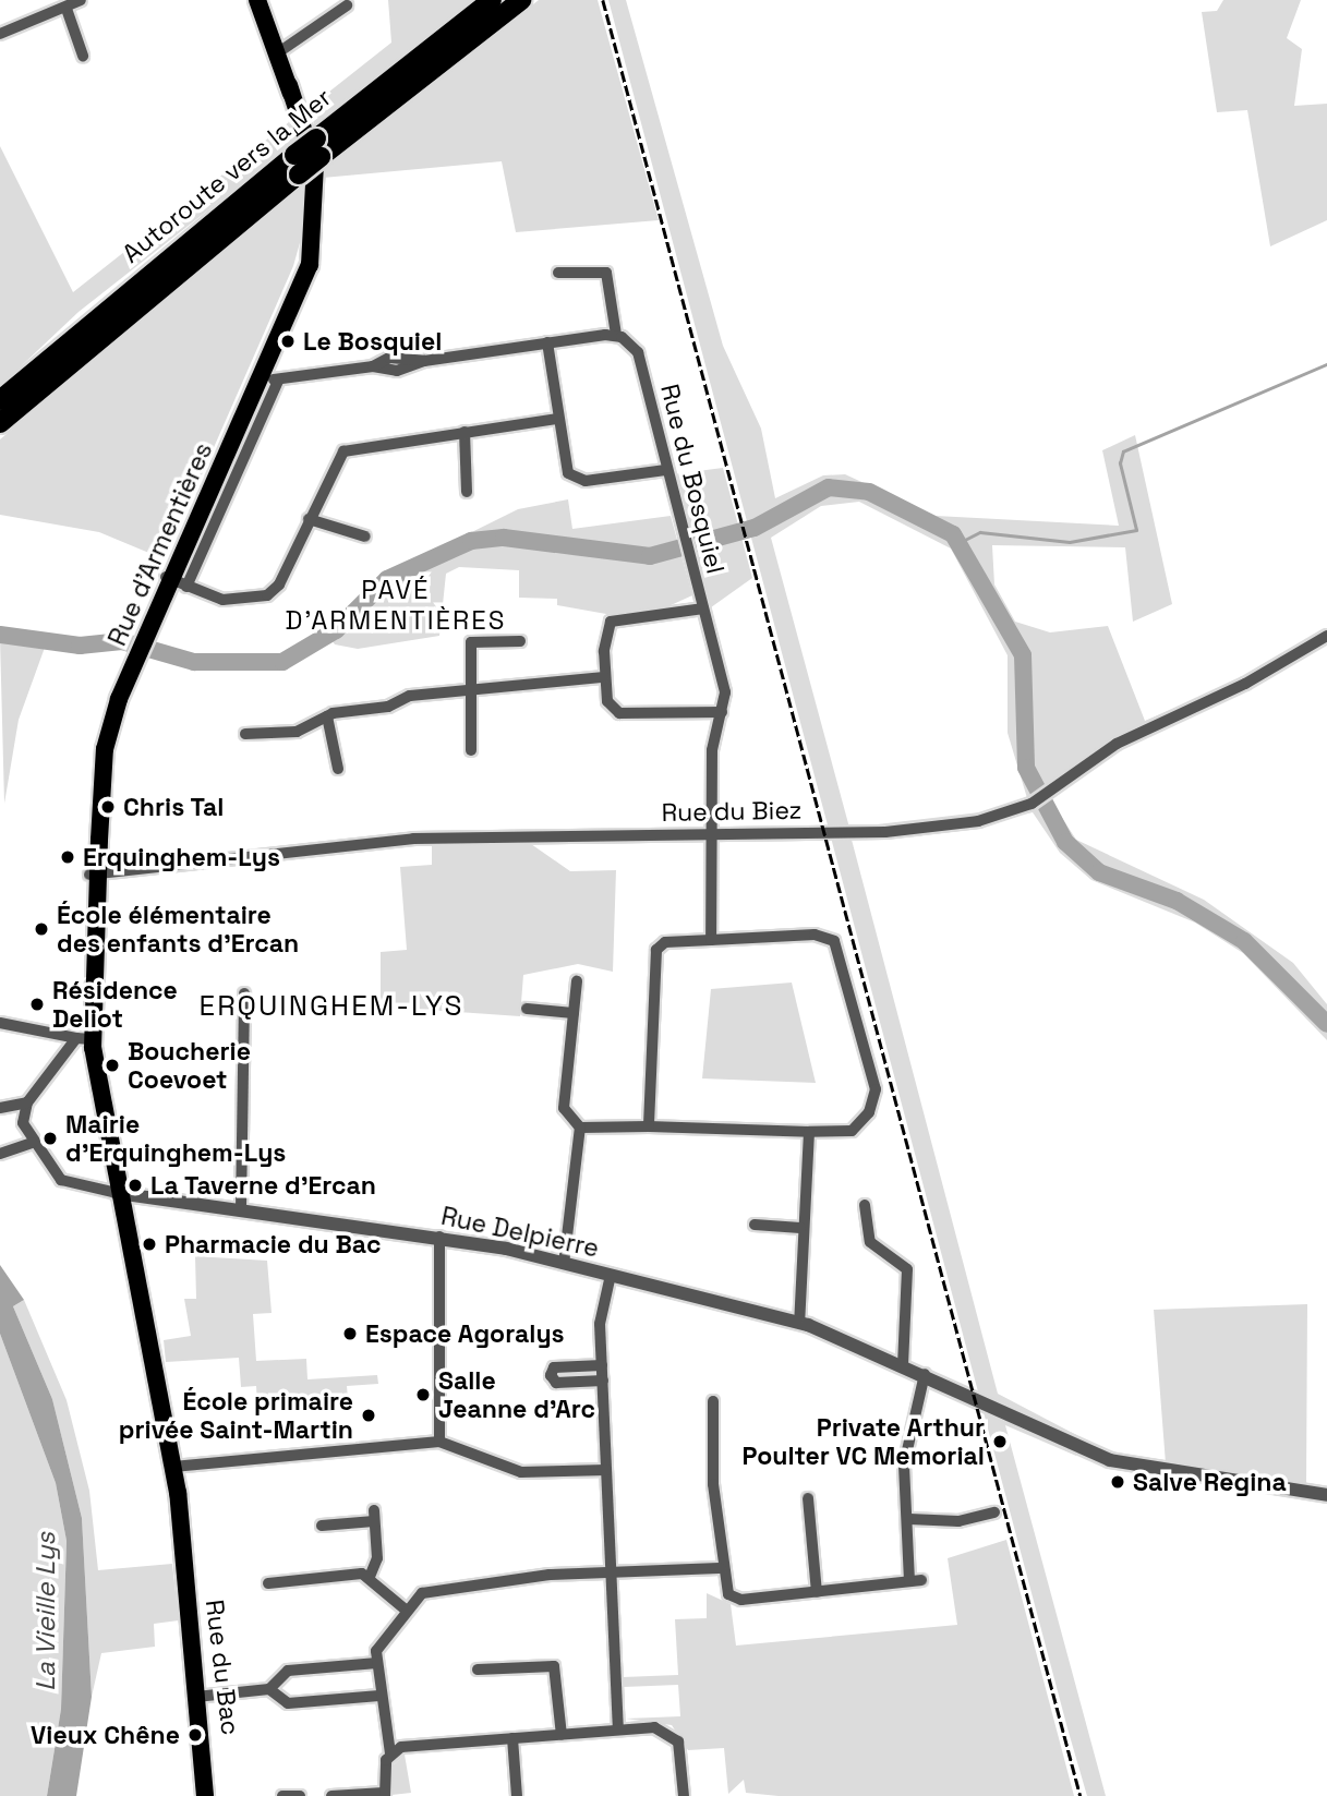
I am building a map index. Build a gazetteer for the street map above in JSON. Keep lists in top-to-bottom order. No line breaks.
{"streets":{"highway":["Autoroute vers la Mer"],"main road":["Rue d'Armentières","Rue du Bac"],"street":["Rue du Bosquiel","Rue du Biez","Rue Delpierre"]},"crossings":[["Rue du Bosquiel","Rue du Biez"],["Rue d'Armentières","Rue du Biez"],["Rue d'Armentières","Rue Delpierre"],["Rue d'Armentières","Rue du Bac"],["Rue Delpierre","Rue du Bac"]],"districts":["PAVÉ D'ARMENTIÈRES","ERQUINGHEM-LYS"],"water":["La Vieille Lys"],"places":["Le Bosquiel","Chris Tal","Erquinghem-Lys","École élémentaire des enfants d'Ercan","Résidence Deliot","Boucherie Coevoet","Mairie d'Erquinghem-Lys","La Taverne d'Ercan","Pharmacie du Bac","Espace Agoralys","Salle Jeanne d'Arc","École primaire privée Saint-Martin","Private Arthur Poulter VC Memorial","Salve Regina","Vieux Chêne"]}
